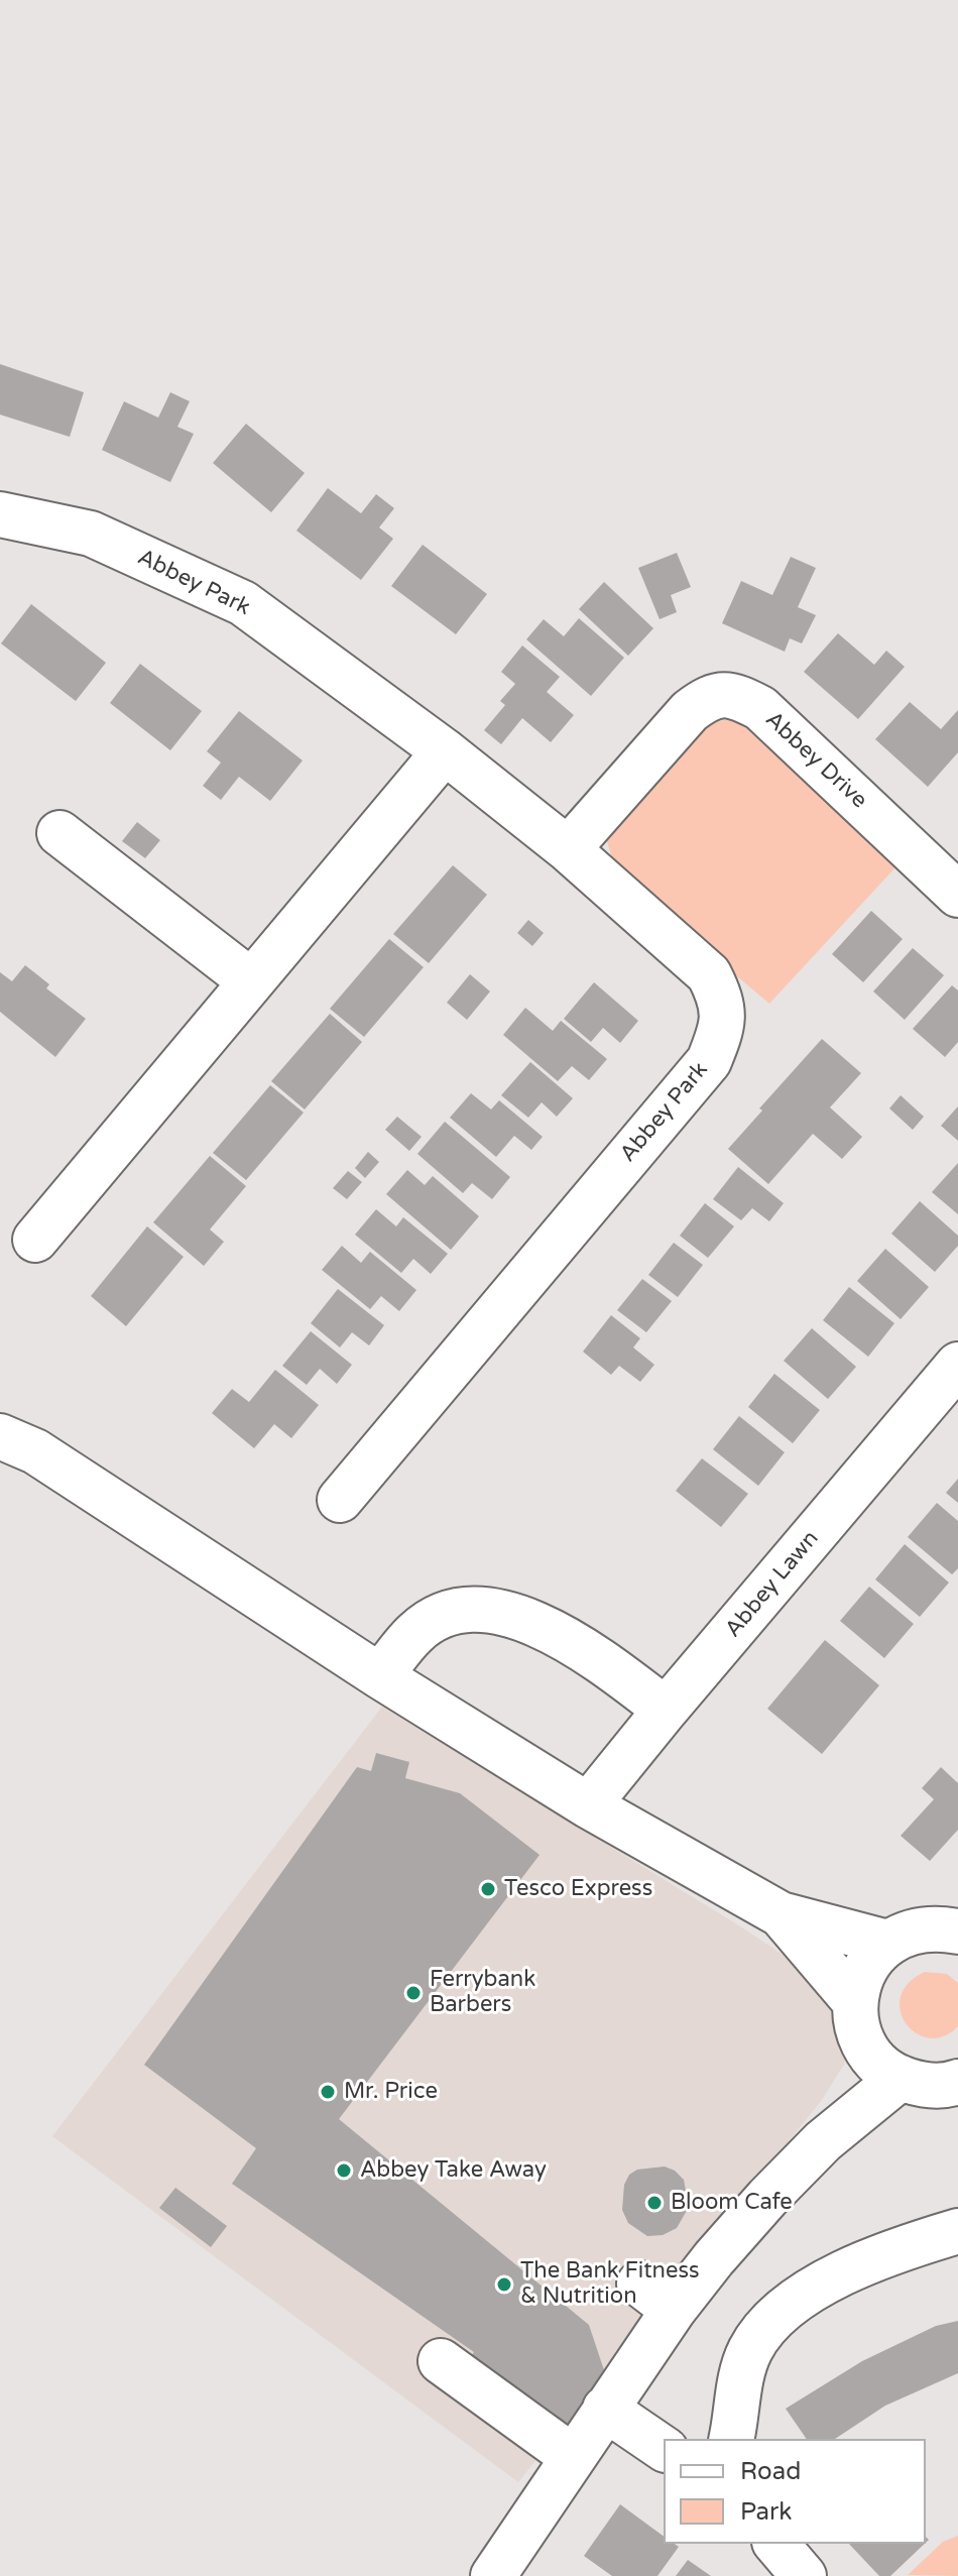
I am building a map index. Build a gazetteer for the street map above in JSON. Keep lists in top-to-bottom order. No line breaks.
{"streets":{"street":["Abbey Park","Abbey Drive","Abbey Lawn"]},"crossings":[["Abbey Park","Abbey Drive"]],"places":["Tesco Express","Ferrybank Barbers","Mr. Price","Abbey Take Away","Bloom Cafe","The Bank Fitness & Nutrition"],"legend":["Road","Park"]}
